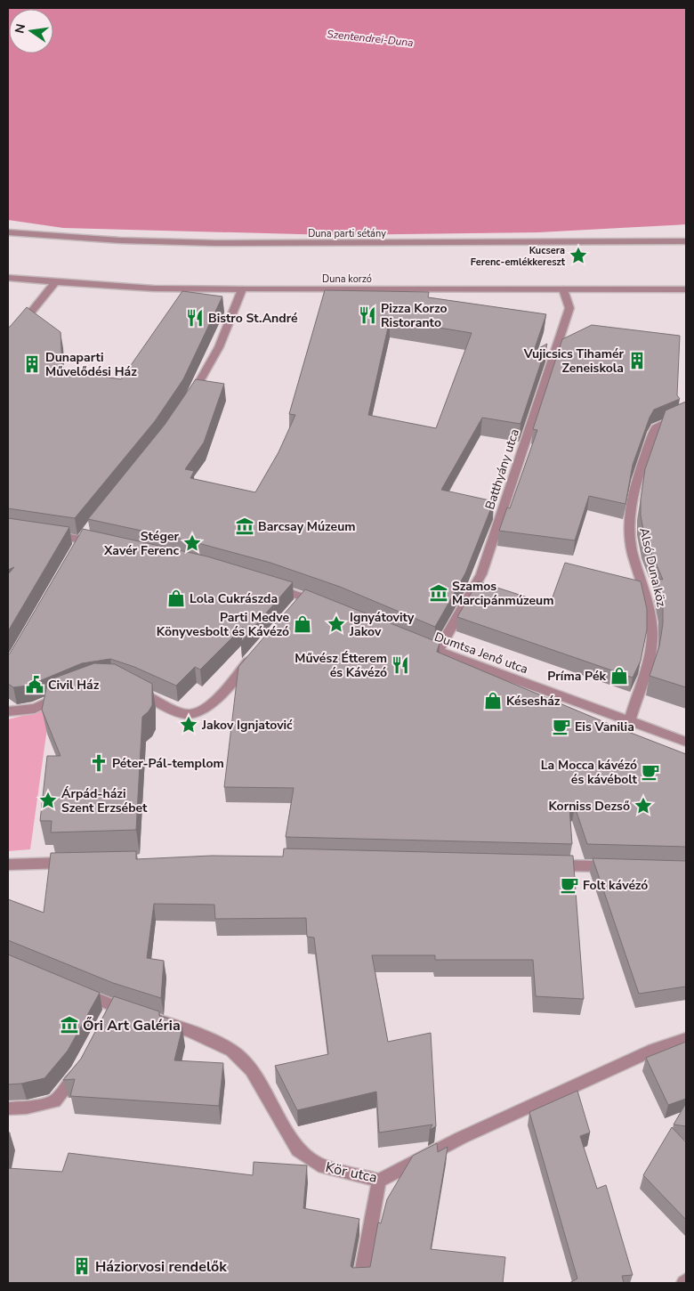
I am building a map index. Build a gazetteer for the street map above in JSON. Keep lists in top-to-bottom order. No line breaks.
{"streets":{"street":["Duna parti sétány","Duna korzó","Batthyány utca","Alsó Duna köz","Dumtsa Jenő utca","Kör utca"]},"crossings":[["Duna korzó","Batthyány utca"],["Batthyány utca","Dumtsa Jenő utca"],["Alsó Duna köz","Dumtsa Jenő utca"]],"water":["Szentendrei-Duna"],"places":{"place":["Kucsera Ferenc-emlékkereszt","Stéger Xavér Ferenc","Ignyátovity Jakov","Jakov Ignjatović","Árpád-házi Szent Erzsébet","Korniss Dezső"],"restaurant":["Pizza Korzo Ristoranto","Bistro St.André","Művész Étterem és Kávézó"],"building":["Vujicsics Tihamér Zeneiskola","Dunaparti Művelődési Ház","Háziorvosi rendelők"],"museum":["Barcsay Múzeum","Szamos Marcipánmúzeum","Őri Art Galéria"],"shop":["Lola Cukrászda","Parti Medve Könyvesbolt és Kávézó","Príma Pék","Késesház"],"public building":["Civil Ház"],"cafe":["Eis Vanilia","La Mocca kávézó és kávébolt","Folt kávézó"],"church":["Péter-Pál-templom"]},"north":"left"}
